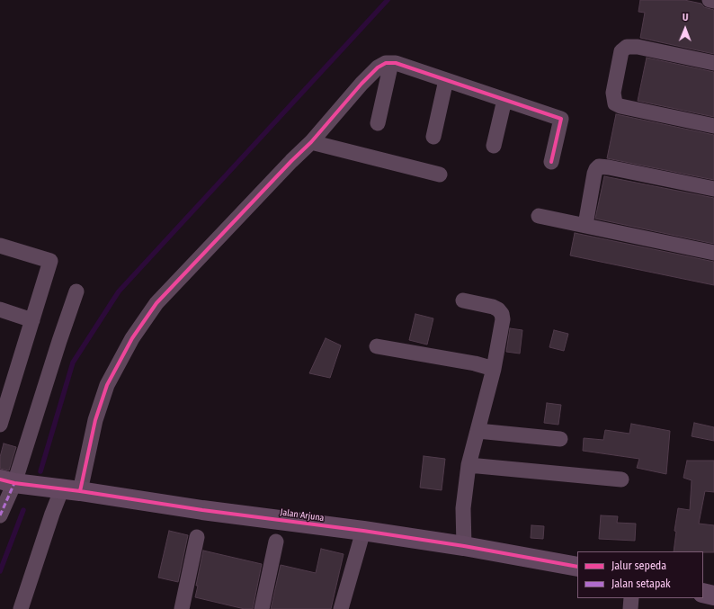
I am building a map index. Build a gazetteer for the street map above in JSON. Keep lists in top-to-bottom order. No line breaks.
{"streets":{"street":["Jalan Arjuna"]},"legend":["Jalur sepeda","Jalan setapak"],"north":"top"}
